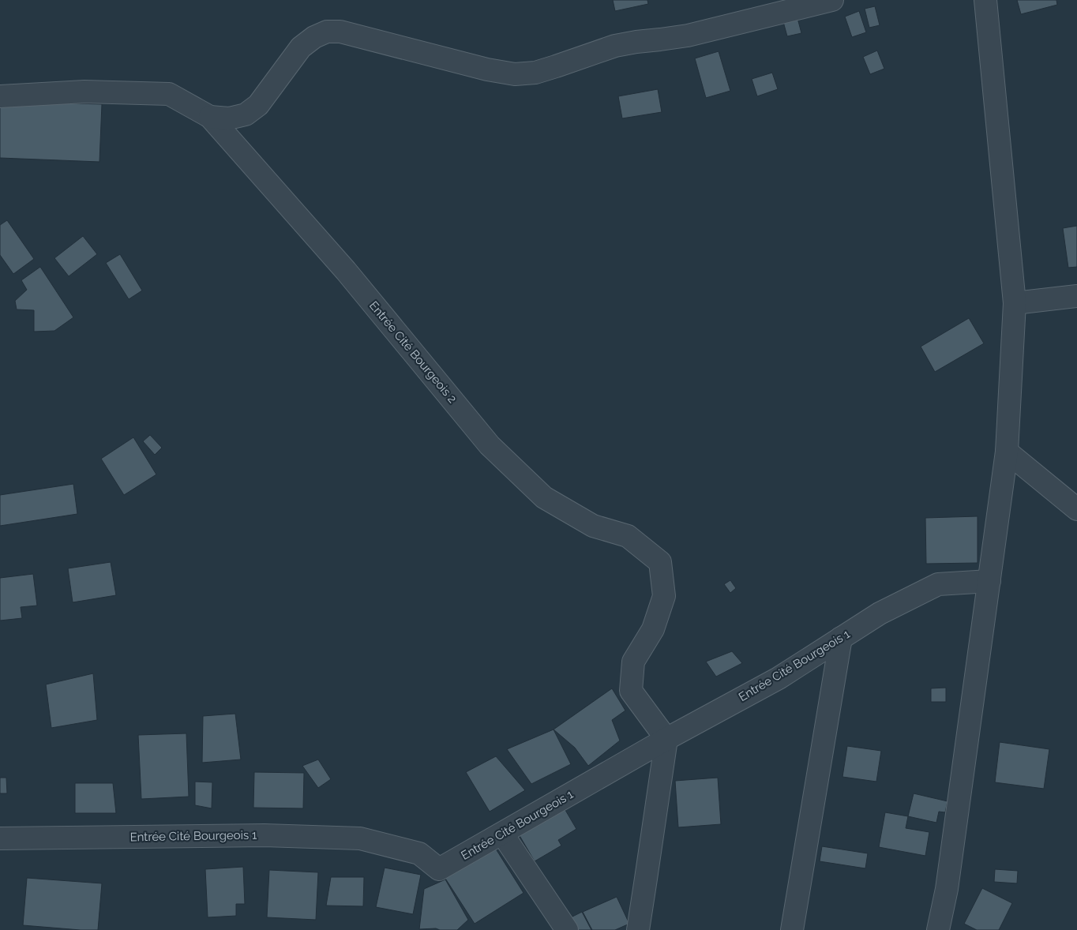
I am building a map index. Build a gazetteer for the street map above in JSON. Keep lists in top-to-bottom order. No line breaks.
{"streets":{"street":["Entrée Cité Bourgeois 2","Entrée Cité Bourgeois 1"]},"crossings":[["Entrée Cité Bourgeois 2","Entrée Cité Bourgeois 1"]]}
